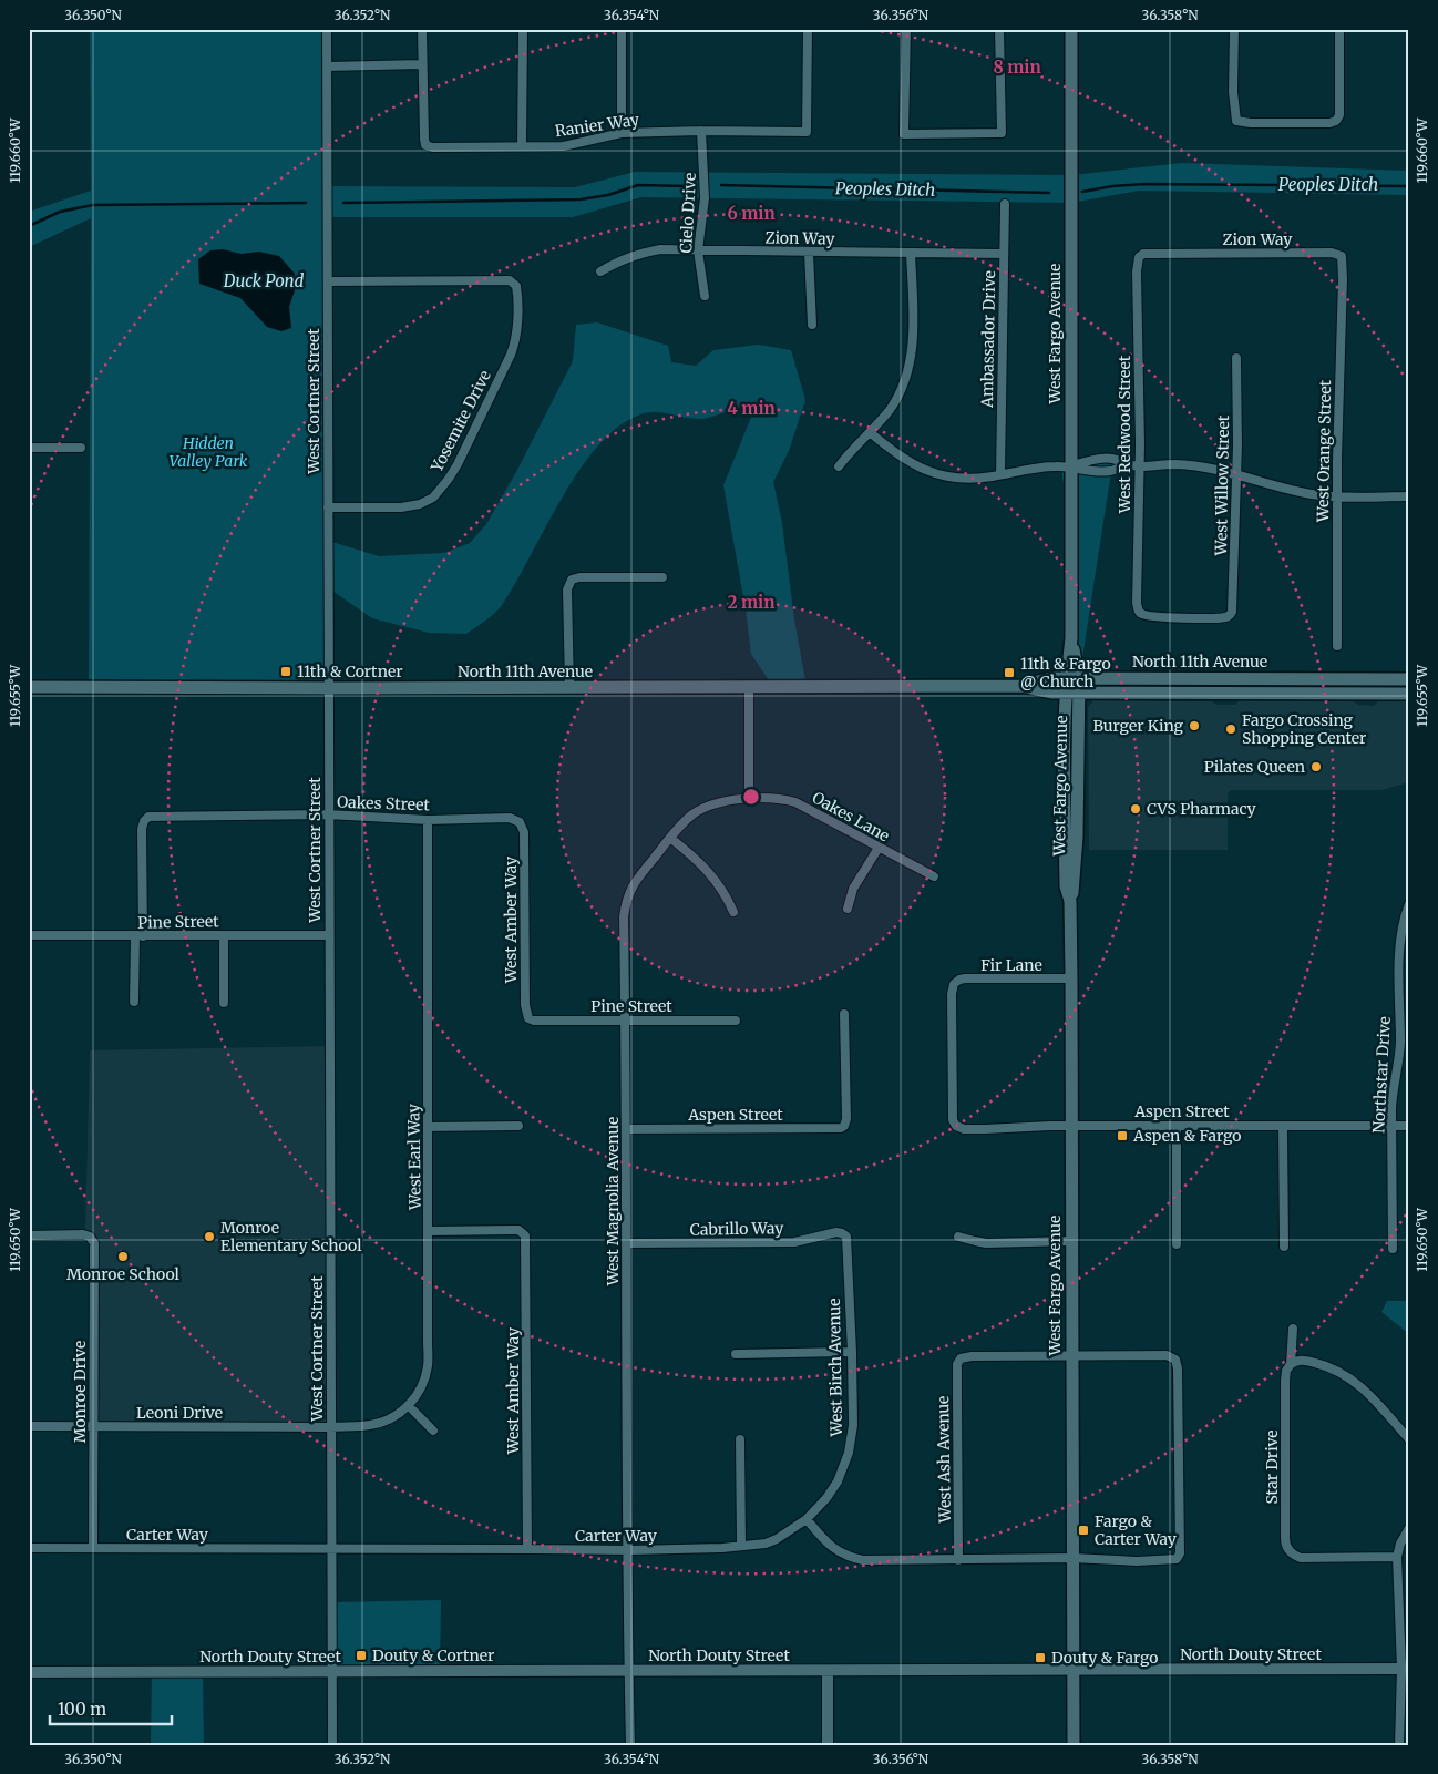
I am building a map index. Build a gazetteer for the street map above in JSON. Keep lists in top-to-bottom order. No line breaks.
{"streets":{"main road":["West Fargo Avenue","North 11th Avenue"],"street":["Ranier Way","Cielo Drive","Zion Way","Ambassador Drive","West Cortner Street","Yosemite Drive","West Redwood Street","West Orange Street","West Willow Street","Oakes Street","Oakes Lane","West Amber Way","Pine Street","Fir Lane","Northstar Drive","Aspen Street","West Earl Way","West Magnolia Avenue","Cabrillo Way","West Birch Avenue","Monroe Drive","Leoni Drive","West Ash Avenue","Star Drive","Carter Way","North Douty Street"]},"crossings":[["Ranier Way","Cielo Drive"],["Cielo Drive","Zion Way"],["Zion Way","Ambassador Drive"],["Zion Way","West Redwood Street"],["Zion Way","West Orange Street"],["West Fargo Avenue","North 11th Avenue"],["West Fargo Avenue","Fir Lane"],["West Fargo Avenue","Aspen Street"],["West Fargo Avenue","West Ash Avenue"],["West Fargo Avenue","North Douty Street"],["West Cortner Street","Yosemite Drive"],["West Cortner Street","North 11th Avenue"],["West Cortner Street","Oakes Street"],["West Cortner Street","Pine Street"],["West Cortner Street","Leoni Drive"],["West Cortner Street","Carter Way"],["West Cortner Street","North Douty Street"],["West Redwood Street","West Willow Street"],["Oakes Street","West Amber Way"],["Oakes Street","Pine Street"],["Oakes Street","West Earl Way"],["Oakes Lane","West Magnolia Avenue"],["West Amber Way","Pine Street"],["West Amber Way","West Earl Way"],["West Amber Way","Carter Way"],["Pine Street","West Magnolia Avenue"],["Fir Lane","Aspen Street"],["Northstar Drive","Aspen Street"],["Aspen Street","West Magnolia Avenue"],["West Magnolia Avenue","Cabrillo Way"],["West Magnolia Avenue","Carter Way"],["West Magnolia Avenue","North Douty Street"],["Cabrillo Way","West Birch Avenue"],["West Birch Avenue","Carter Way"],["Monroe Drive","Leoni Drive"],["Monroe Drive","Carter Way"]],"water":["Peoples Ditch","Duck Pond"],"parks":["Hidden Valley Park"],"places":{"transit":["11th & Cortner","11th & Fargo @ Church","Aspen & Fargo","Fargo & Carter Way","Douty & Cortner","Douty & Fargo"],"other":["Burger King","Fargo Crossing Shopping Center","Pilates Queen","CVS Pharmacy","Monroe Elementary School","Monroe School"]},"scale_bar":"100 m","coordinates":["36.350°N","36.352°N","36.354°N","36.356°N","36.358°N","119.660°W","119.655°W","119.650°W"],"rings":["8 min","6 min","4 min","2 min"]}
